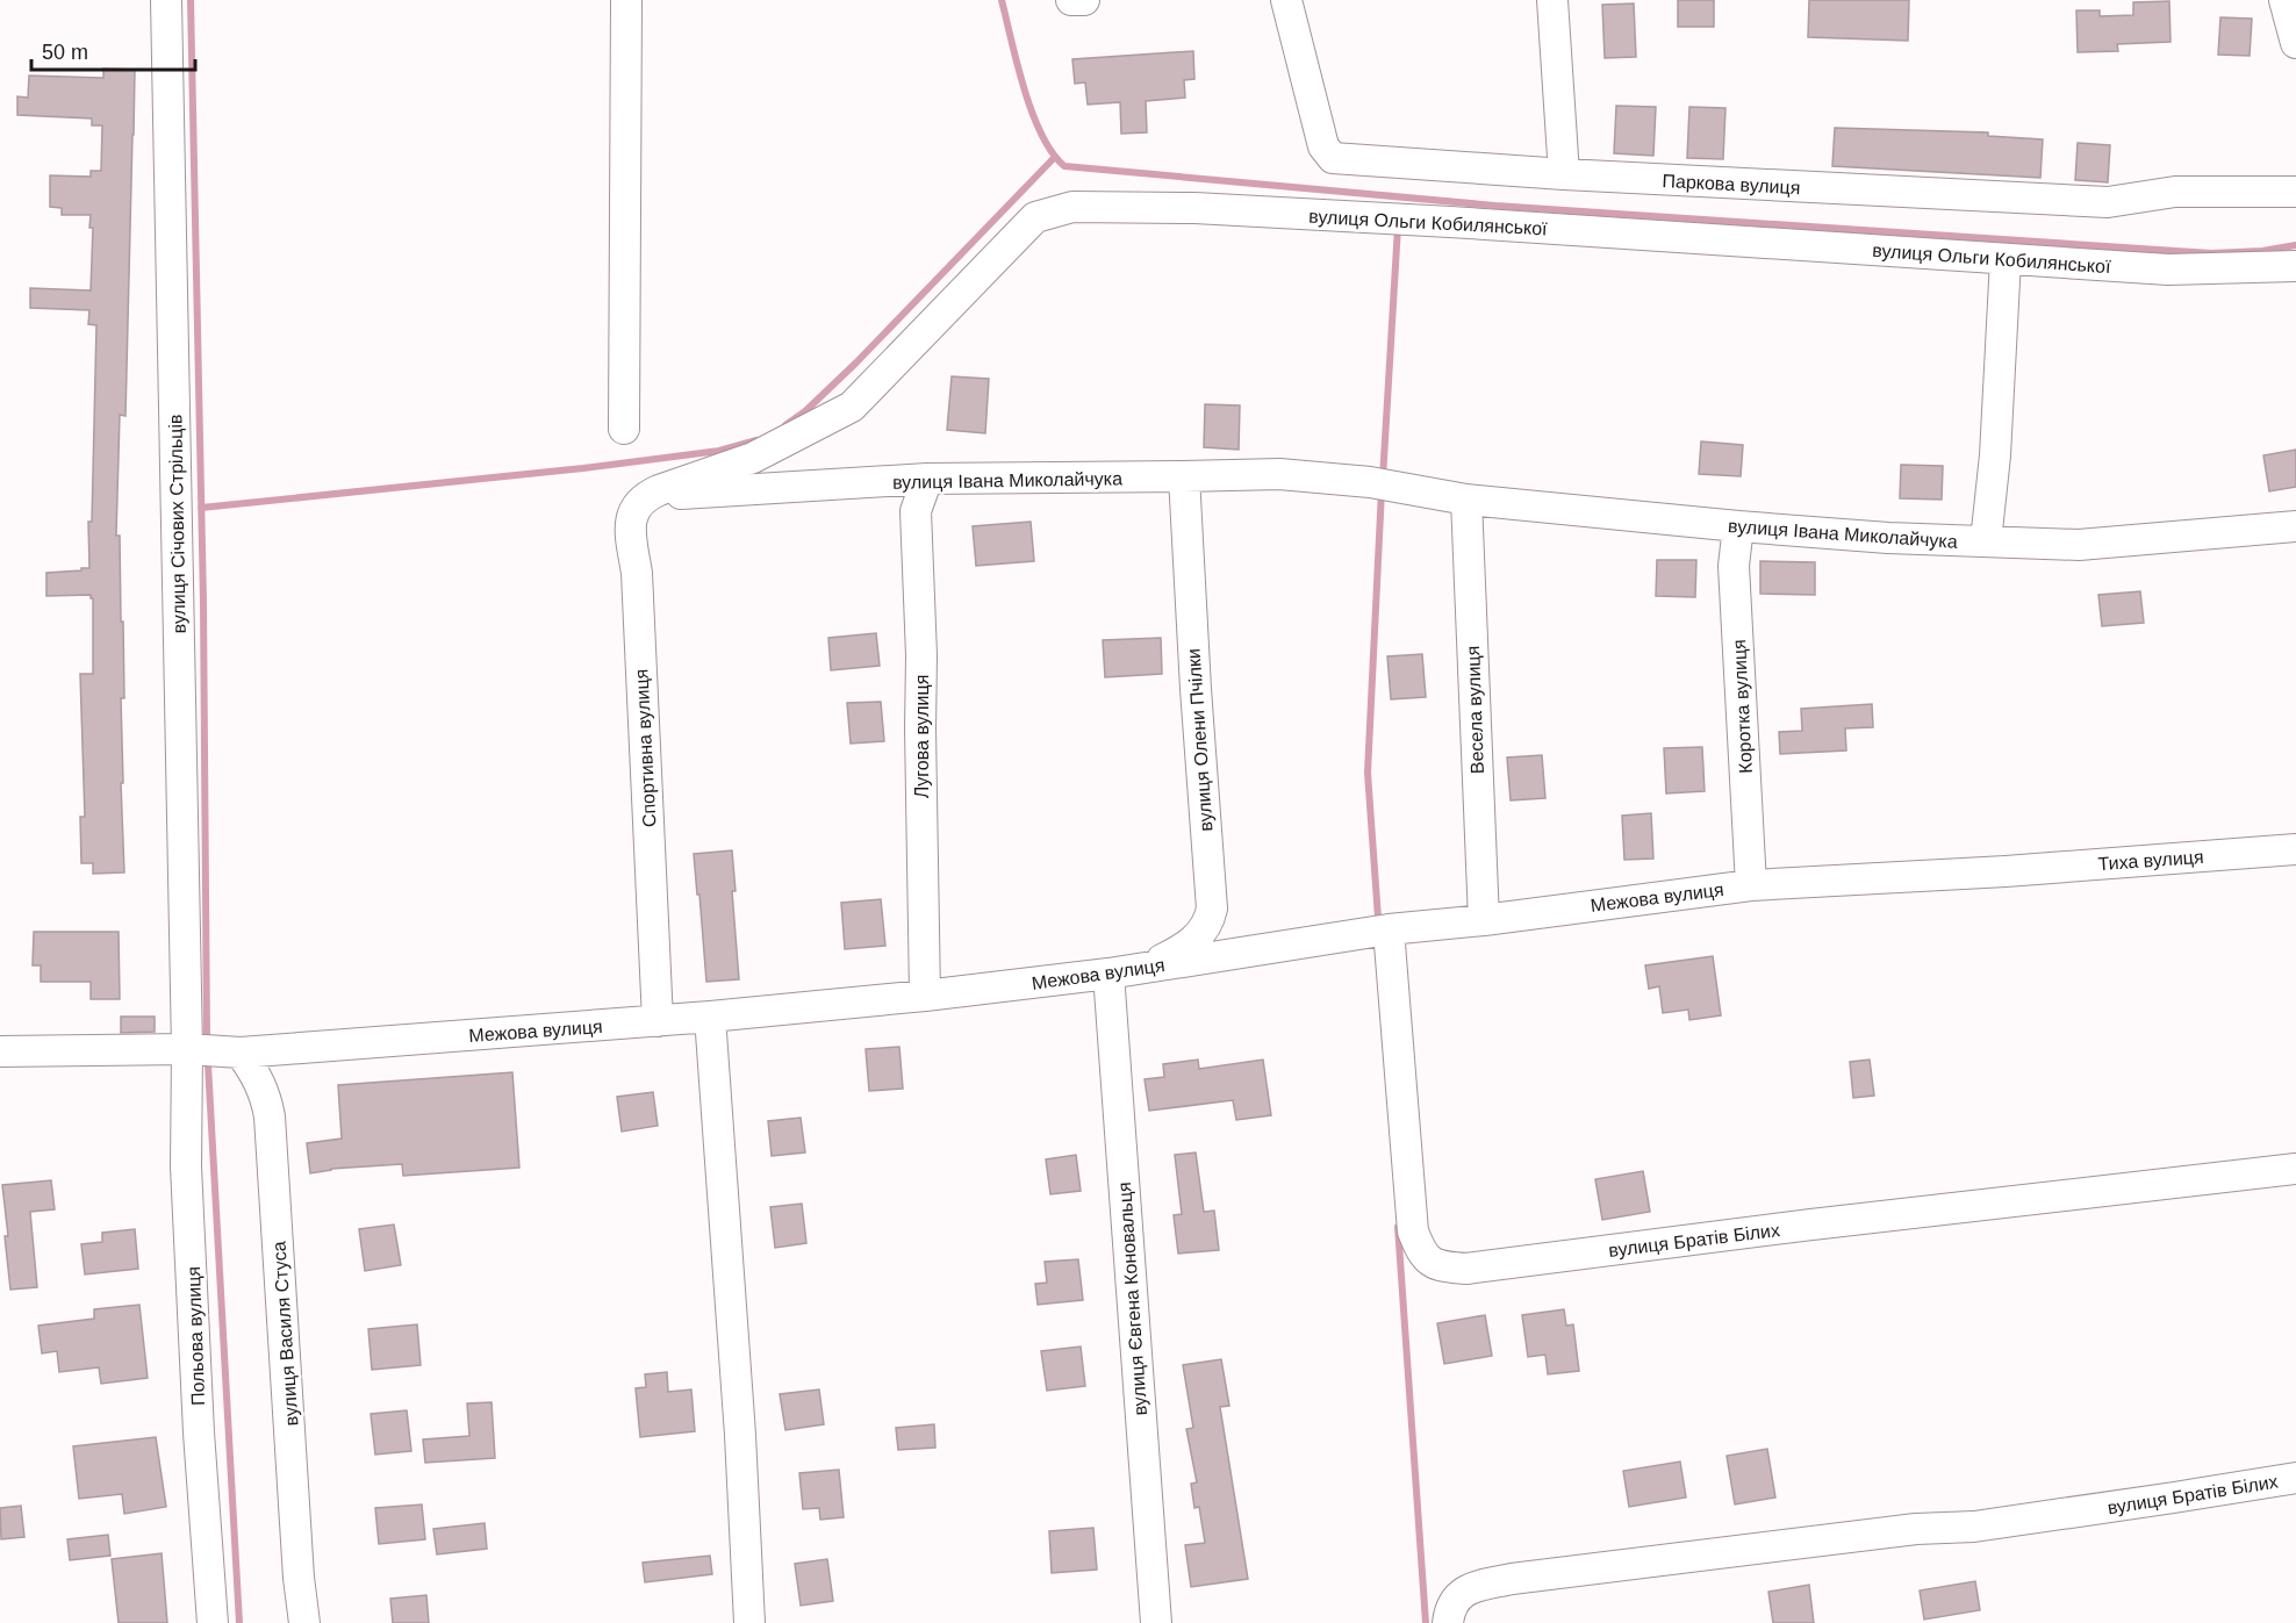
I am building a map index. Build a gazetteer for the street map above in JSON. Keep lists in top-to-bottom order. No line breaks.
{"streets":{"street":["Паркова вулиця","вулиця Ольги Кобилянської","вулиця Івана Миколайчука","вулиця Січових Стрільців","Коротка вулиця","Весела вулиця","Лугова вулиця","вулиця Олени Пчілки","Спортивна вулиця","Тиха вулиця","Межова вулиця","вулиця Братів Білих","вулиця Євгена Коновальця","вулиця Василя Стуса","Польова вулиця"]},"crossings":[["вулиця Ольги Кобилянської","вулиця Івана Миколайчука"],["вулиця Ольги Кобилянської","Спортивна вулиця"],["вулиця Івана Миколайчука","Коротка вулиця"],["вулиця Івана Миколайчука","Весела вулиця"],["вулиця Івана Миколайчука","Лугова вулиця"],["вулиця Івана Миколайчука","вулиця Олени Пчілки"],["вулиця Івана Миколайчука","Спортивна вулиця"],["вулиця Січових Стрільців","Межова вулиця"],["вулиця Січових Стрільців","Польова вулиця"],["Коротка вулиця","Межова вулиця"],["Весела вулиця","Межова вулиця"],["Лугова вулиця","Межова вулиця"],["вулиця Олени Пчілки","Межова вулиця"],["Спортивна вулиця","Межова вулиця"],["Тиха вулиця","Межова вулиця"],["Межова вулиця","вулиця Братів Білих"],["Межова вулиця","вулиця Євгена Коновальця"],["Межова вулиця","вулиця Василя Стуса"],["Межова вулиця","Польова вулиця"]],"scale_bar":"50 m"}
